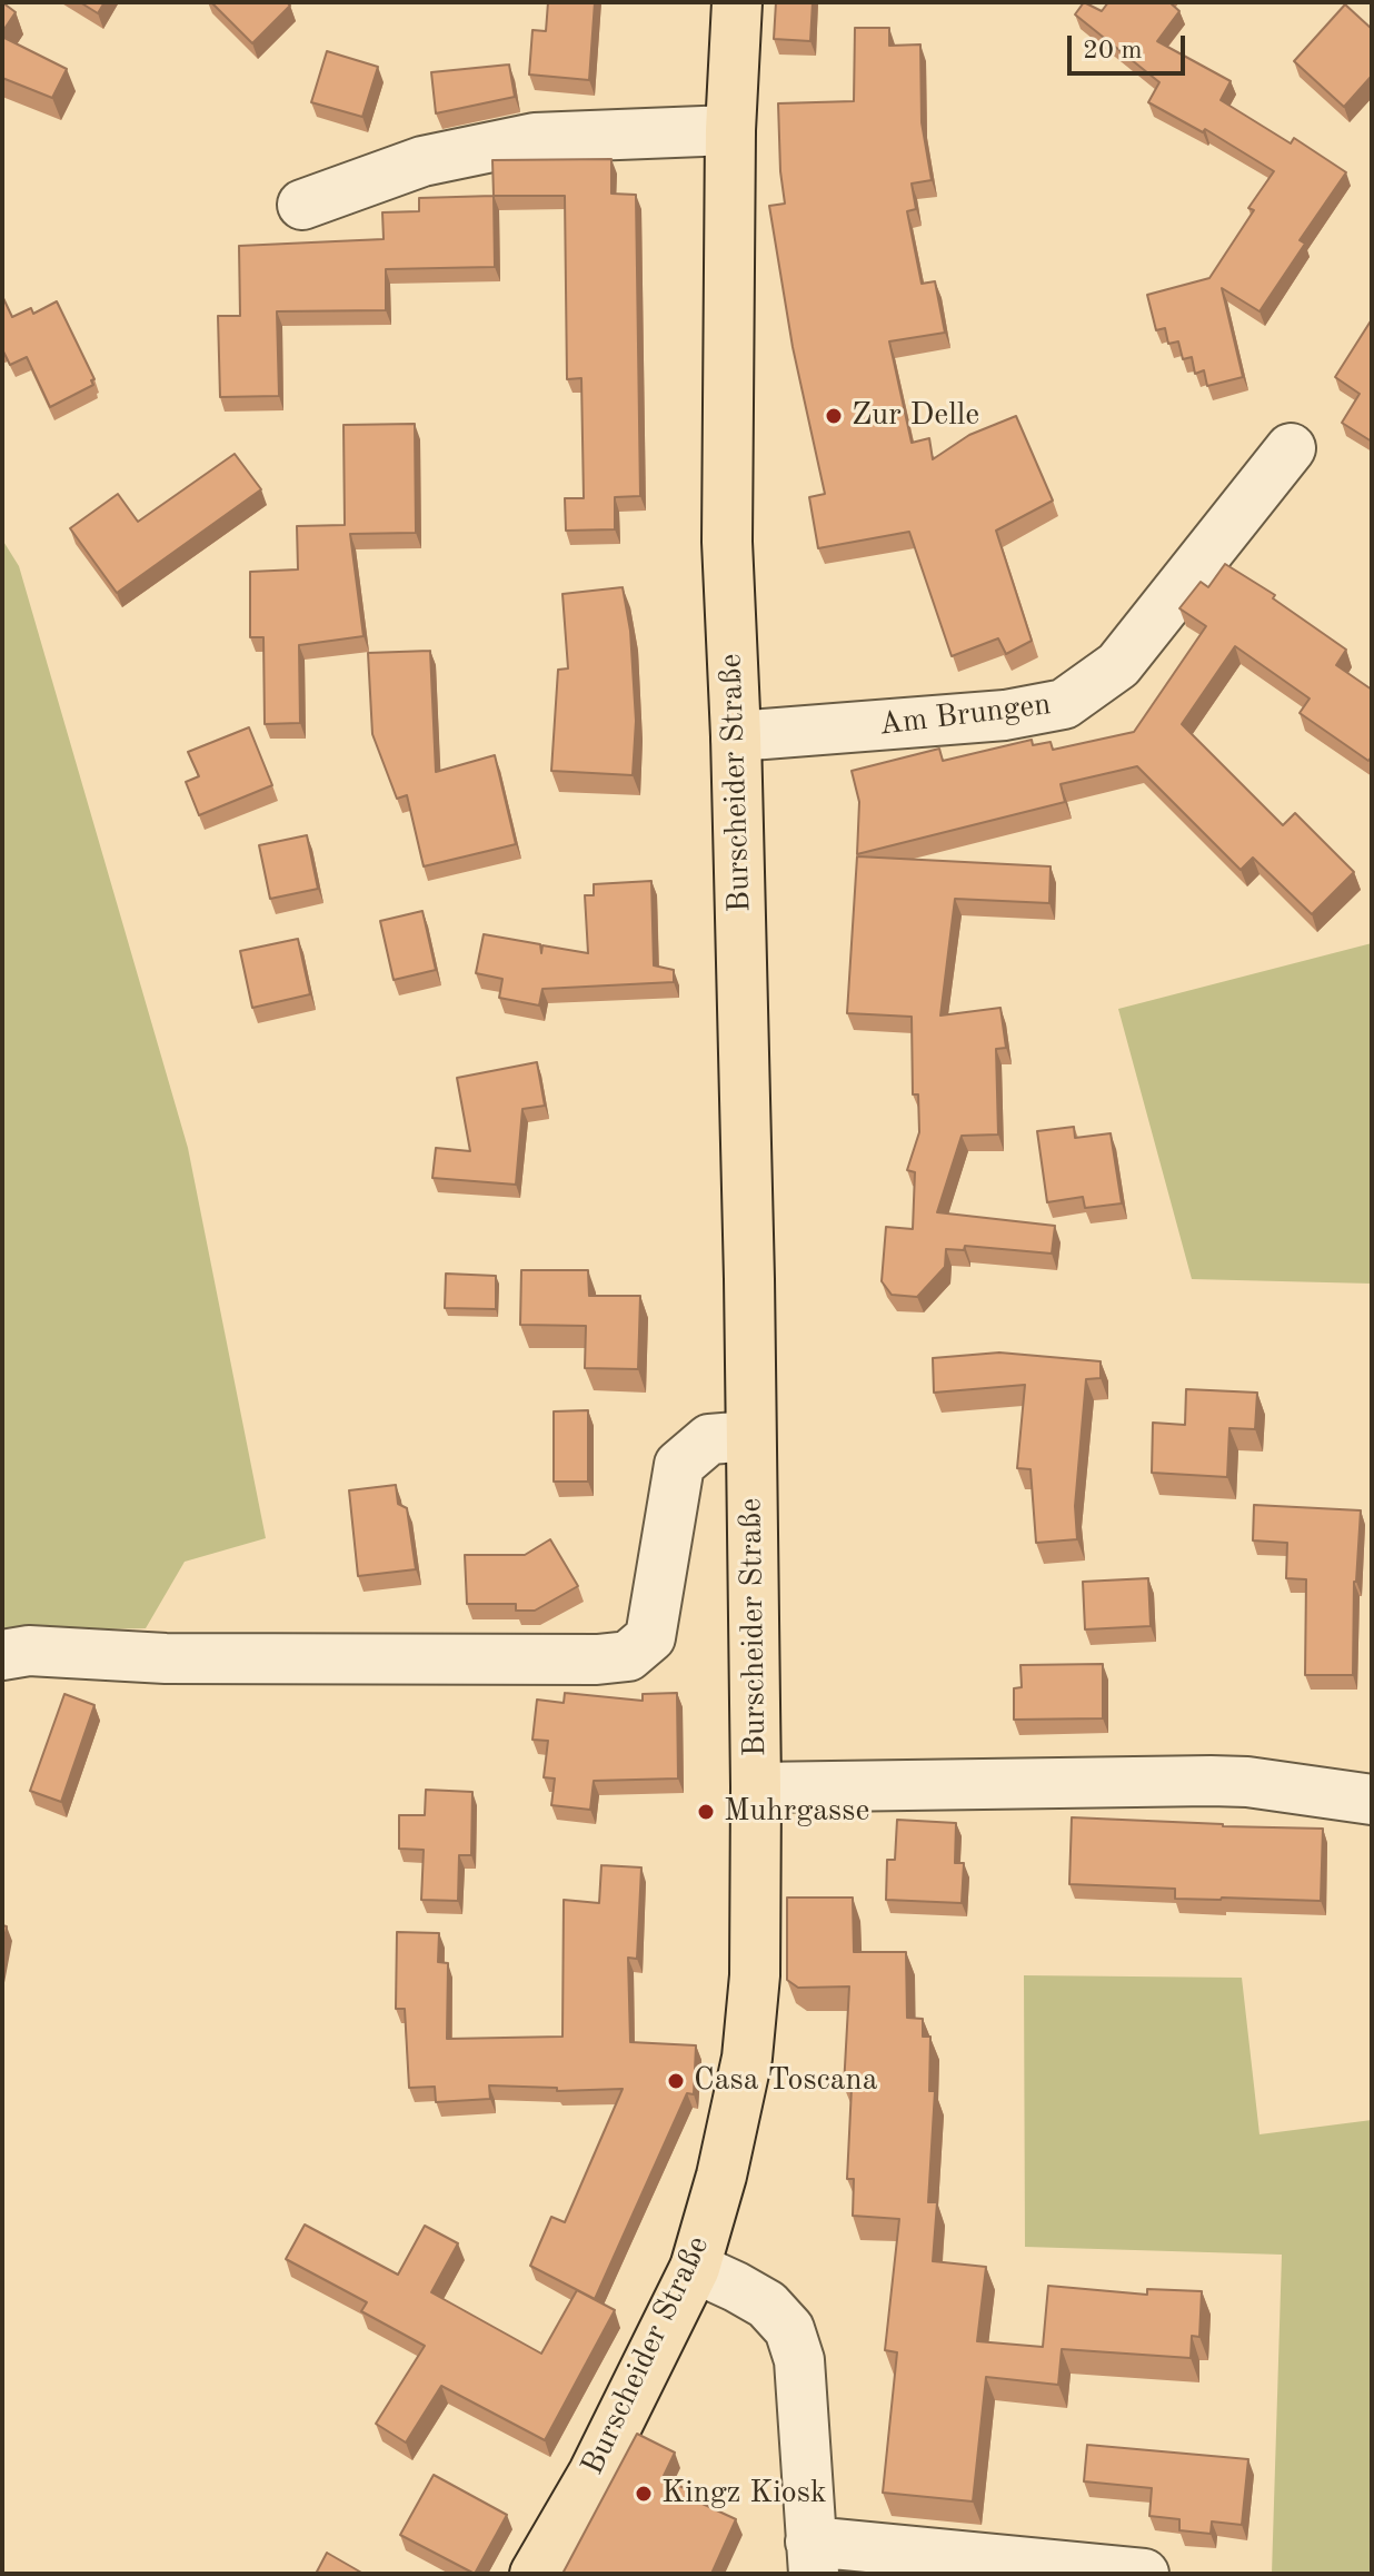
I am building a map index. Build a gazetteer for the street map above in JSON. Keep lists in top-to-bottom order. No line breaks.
{"streets":{"main road":["Burscheider Straße"],"street":["Am Brungen"]},"crossings":[["Am Brungen","Burscheider Straße"]],"places":["Zur Delle","Muhrgasse","Casa Toscana","Kingz Kiosk"],"scale_bar":"20 m"}
